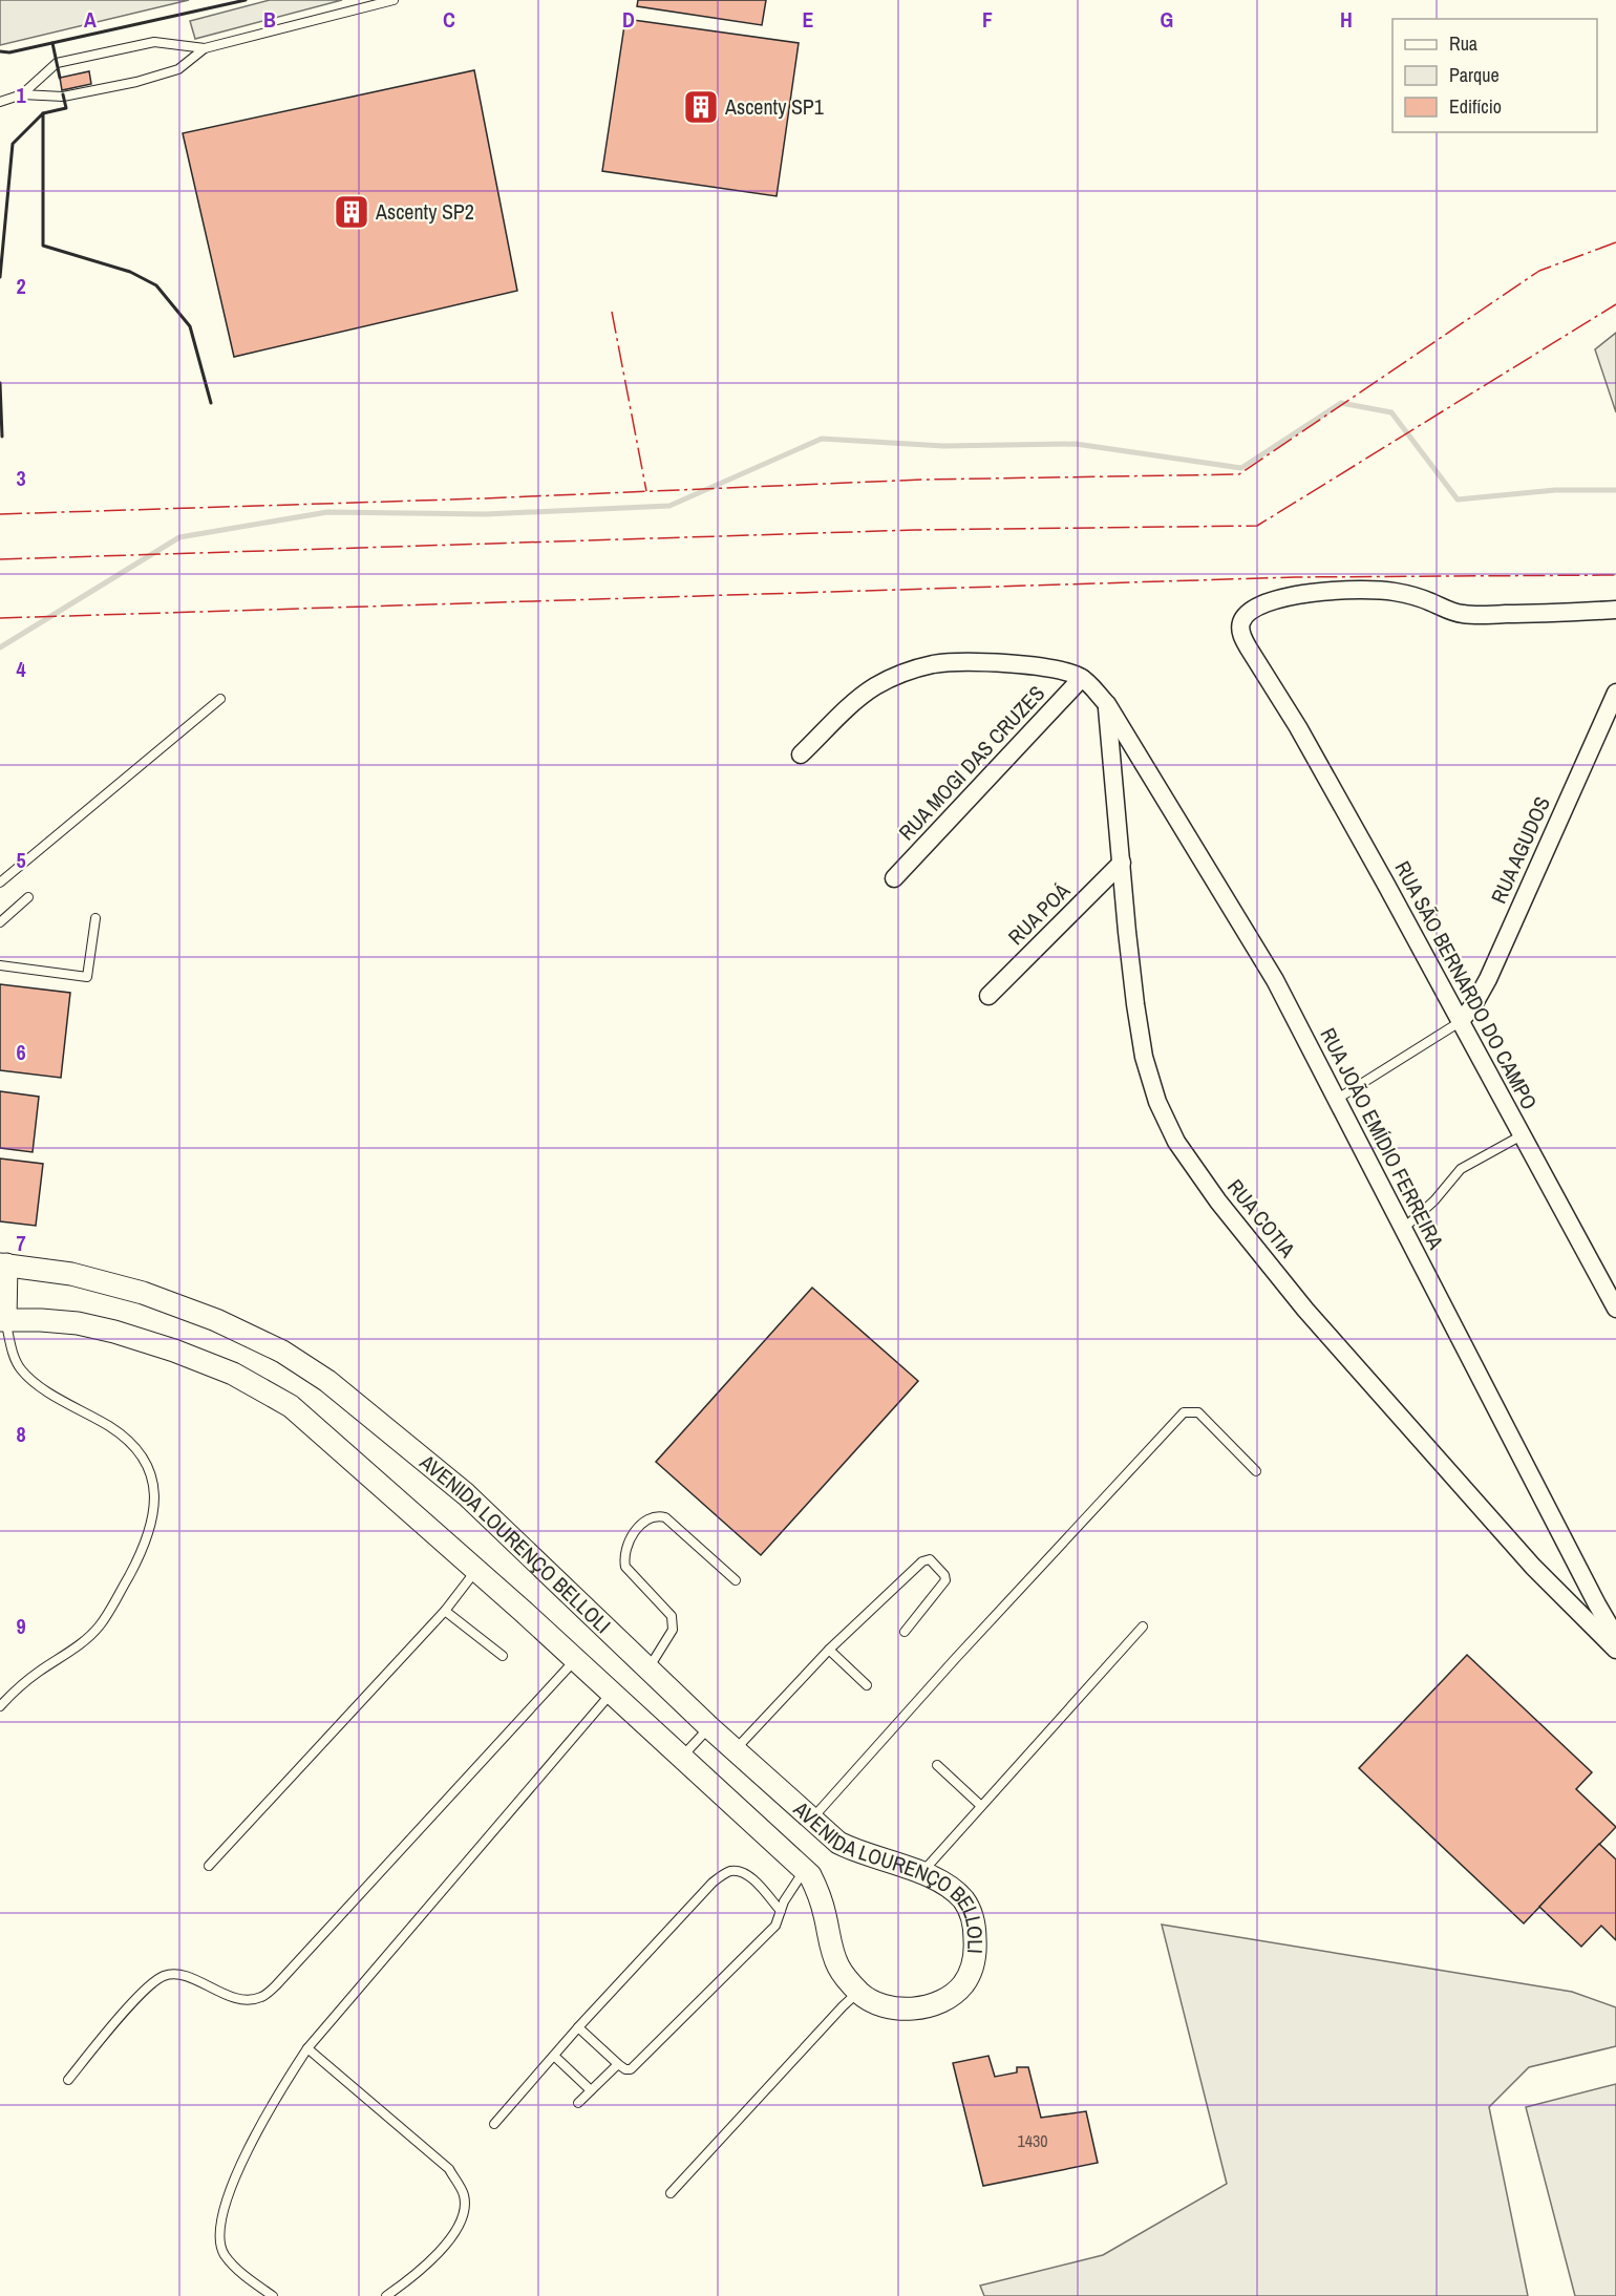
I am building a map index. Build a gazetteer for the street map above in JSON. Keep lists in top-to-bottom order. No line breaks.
{"streets":{"street":["RUA MOGI DAS CRUZES","RUA AGUDOS","RUA POÁ","RUA SÃO BERNARDO DO CAMPO","RUA JOÃO EMÍDIO FERREIRA","RUA COTIA","AVENIDA LOURENÇO BELLOLI"]},"crossings":[["RUA MOGI DAS CRUZES","RUA JOÃO EMÍDIO FERREIRA"],["RUA AGUDOS","RUA SÃO BERNARDO DO CAMPO"],["RUA POÁ","RUA COTIA"],["RUA JOÃO EMÍDIO FERREIRA","RUA COTIA"]],"places":{"building":["Ascenty SP1","Ascenty SP2"]},"house_numbers":["1430"],"legend":["Rua","Parque","Edifício"],"grid":{"columns":["A","B","C","D","E","F","G","H"],"rows":["1","2","3","4","5","6","7","8","9"]}}
